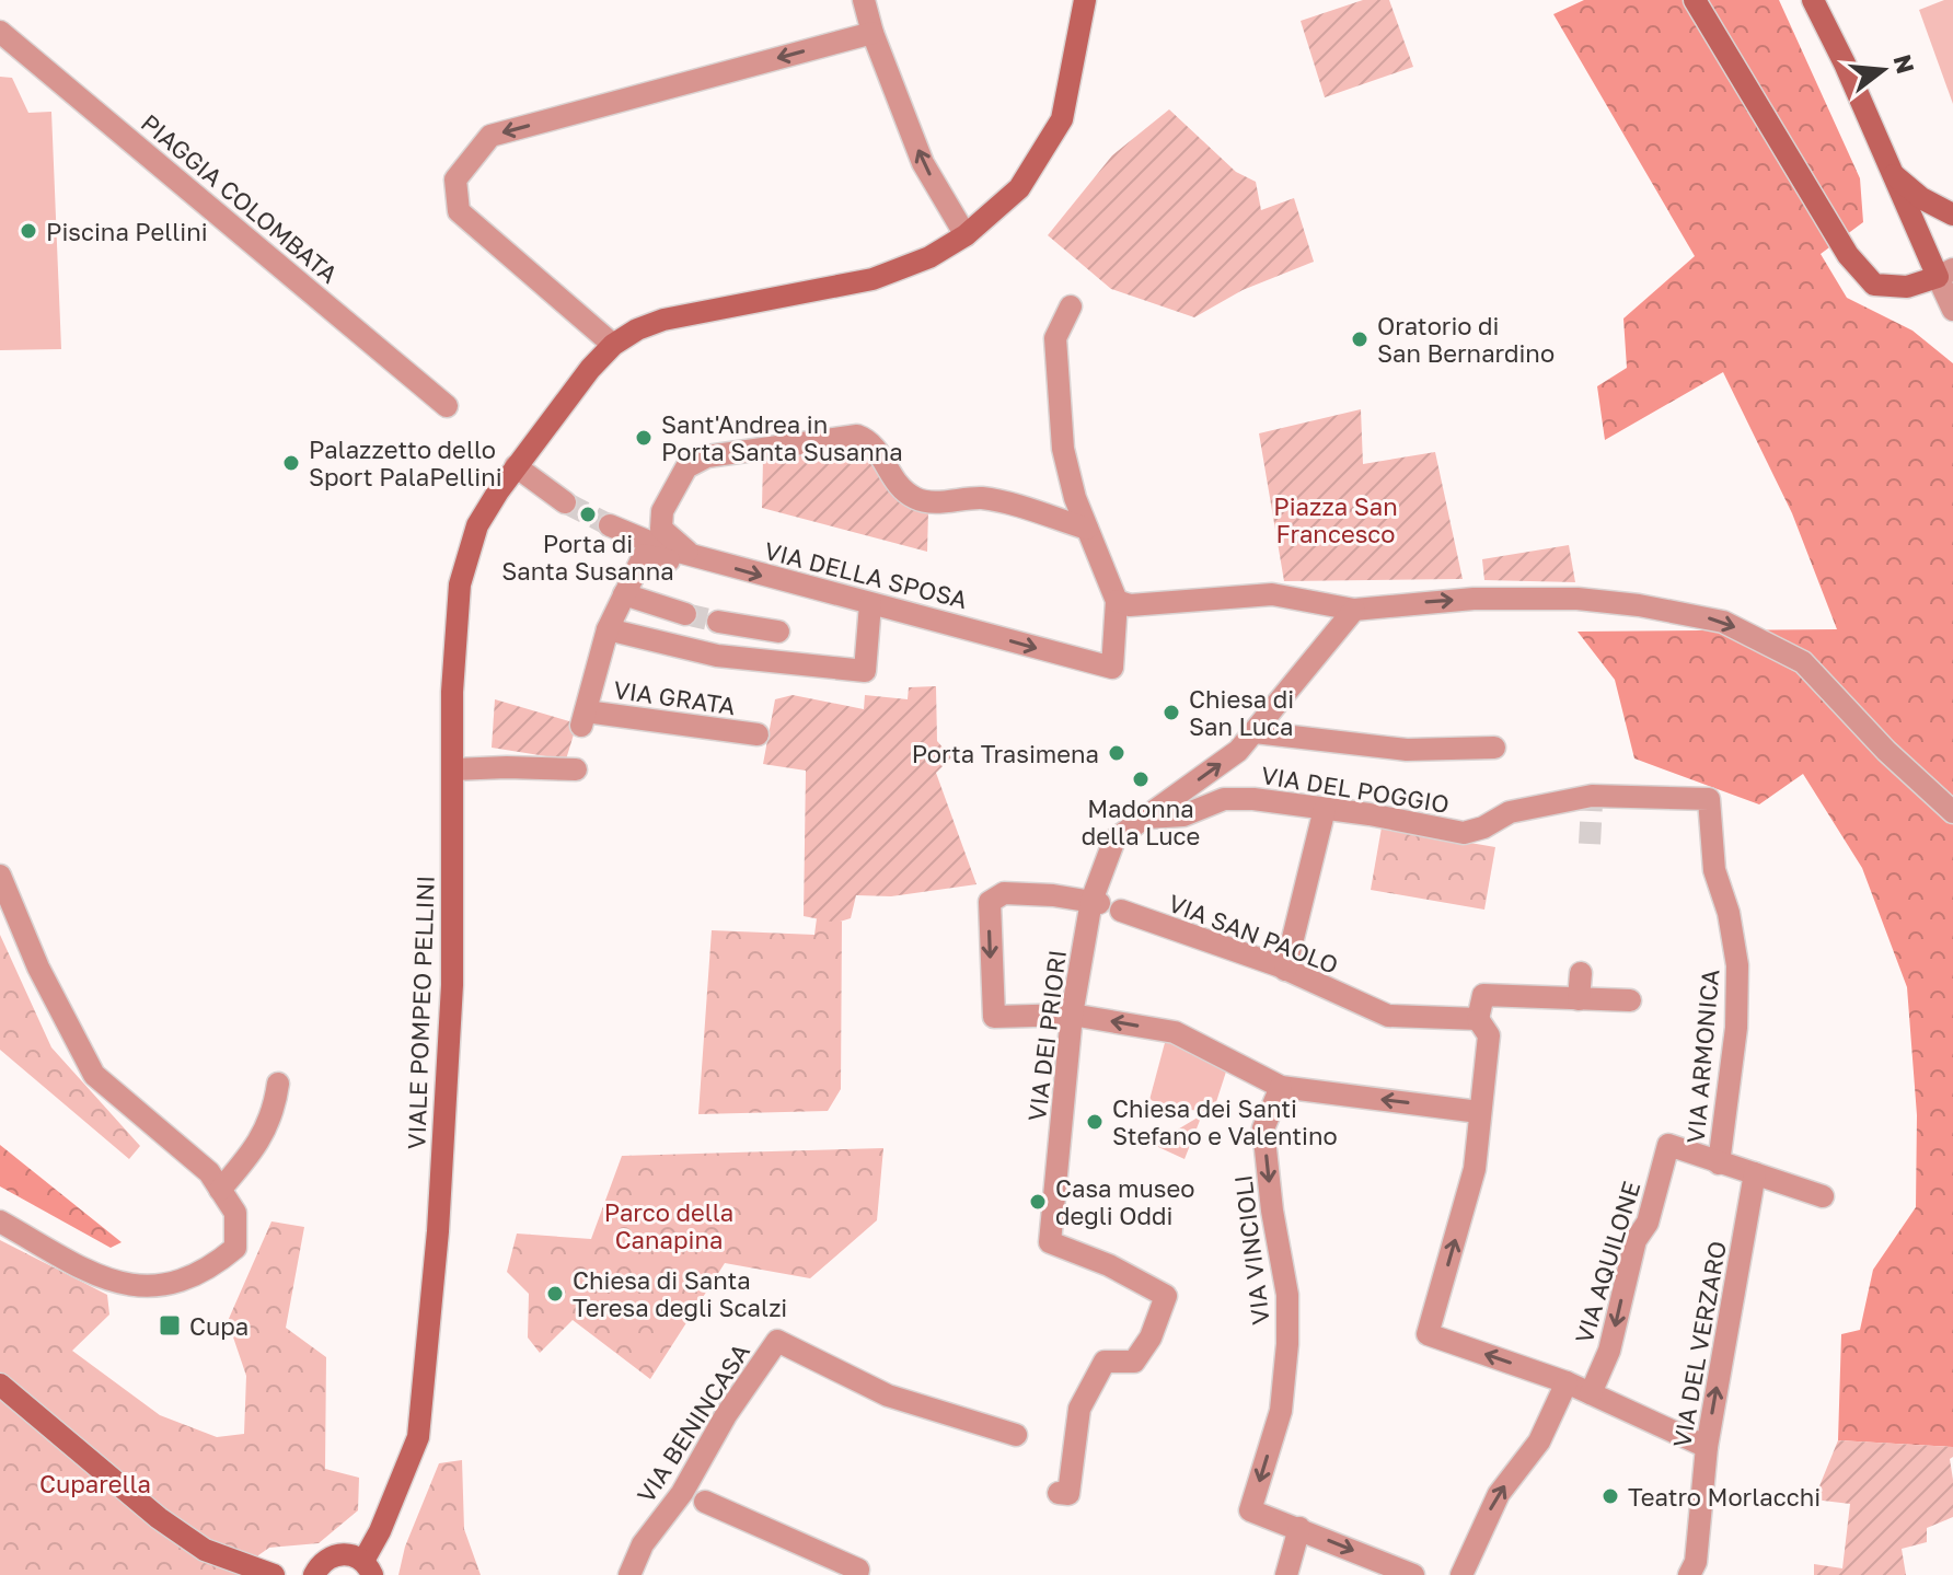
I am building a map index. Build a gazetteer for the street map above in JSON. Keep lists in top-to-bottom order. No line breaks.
{"streets":{"street":["PIAGGIA COLOMBATA","VIA DELLA SPOSA","VIA GRATA","VIA DEL POGGIO","VIA SAN PAOLO","VIALE POMPEO PELLINI","VIA DEI PRIORI","VIA ARMONICA","VIA VINCIOLI","VIA AQUILONE","VIA DEL VERZARO","VIA BENINCASA"]},"crossings":[["VIA DEL POGGIO","VIA DEI PRIORI"],["VIA DEL POGGIO","VIA ARMONICA"],["VIA SAN PAOLO","VIA DEI PRIORI"],["VIA ARMONICA","VIA AQUILONE"]],"one_way":["VIA DELLA SPOSA","VIA VINCIOLI","VIA AQUILONE","VIA DEL VERZARO"],"parks":["Piazza San Francesco","Parco della Canapina","Cuparella"],"places":{"other":["Piscina Pellini","Oratorio di San Bernardino","Sant'Andrea in Porta Santa Susanna","Palazzetto dello Sport PalaPellini","Porta di Santa Susanna","Chiesa di San Luca","Porta Trasimena","Madonna della Luce","Chiesa dei Santi Stefano e Valentino","Casa museo degli Oddi","Chiesa di Santa Teresa degli Scalzi","Teatro Morlacchi"],"transit":["Cupa"]},"north":"right"}
